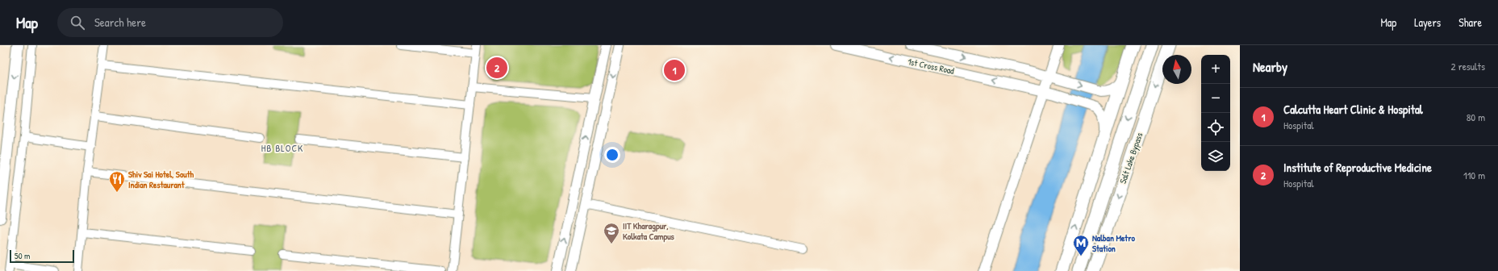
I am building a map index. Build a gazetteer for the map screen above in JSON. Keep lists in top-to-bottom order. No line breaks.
{"streets":{"main road":["Salt Lake Bypass"],"street":["1st Cross Road"]},"districts":["HB BLOCK"],"places":{"restaurant":["Shiv Sai Hotel, South Indian Restaurant"],"school or university":["IIT Kharagpur, Kolkata Campus"],"metro station":["Nalban Metro Station"]},"scale_bar":"50 m","north":"top","page":{"header":"Map","search":"Search here","nav":["Map","Layers","Share"],"heading":["Nearby","2 results"],"map_buttons":["+","−"],"pins":["2","1"],"list":[{"mark":"1","name":"Calcutta Heart Clinic & Hospital","note":"Hospital","value":"80 m"},{"mark":"2","name":"Institute of Reproductive Medicine","note":"Hospital","value":"110 m"}],"scale":"50 m"}}
